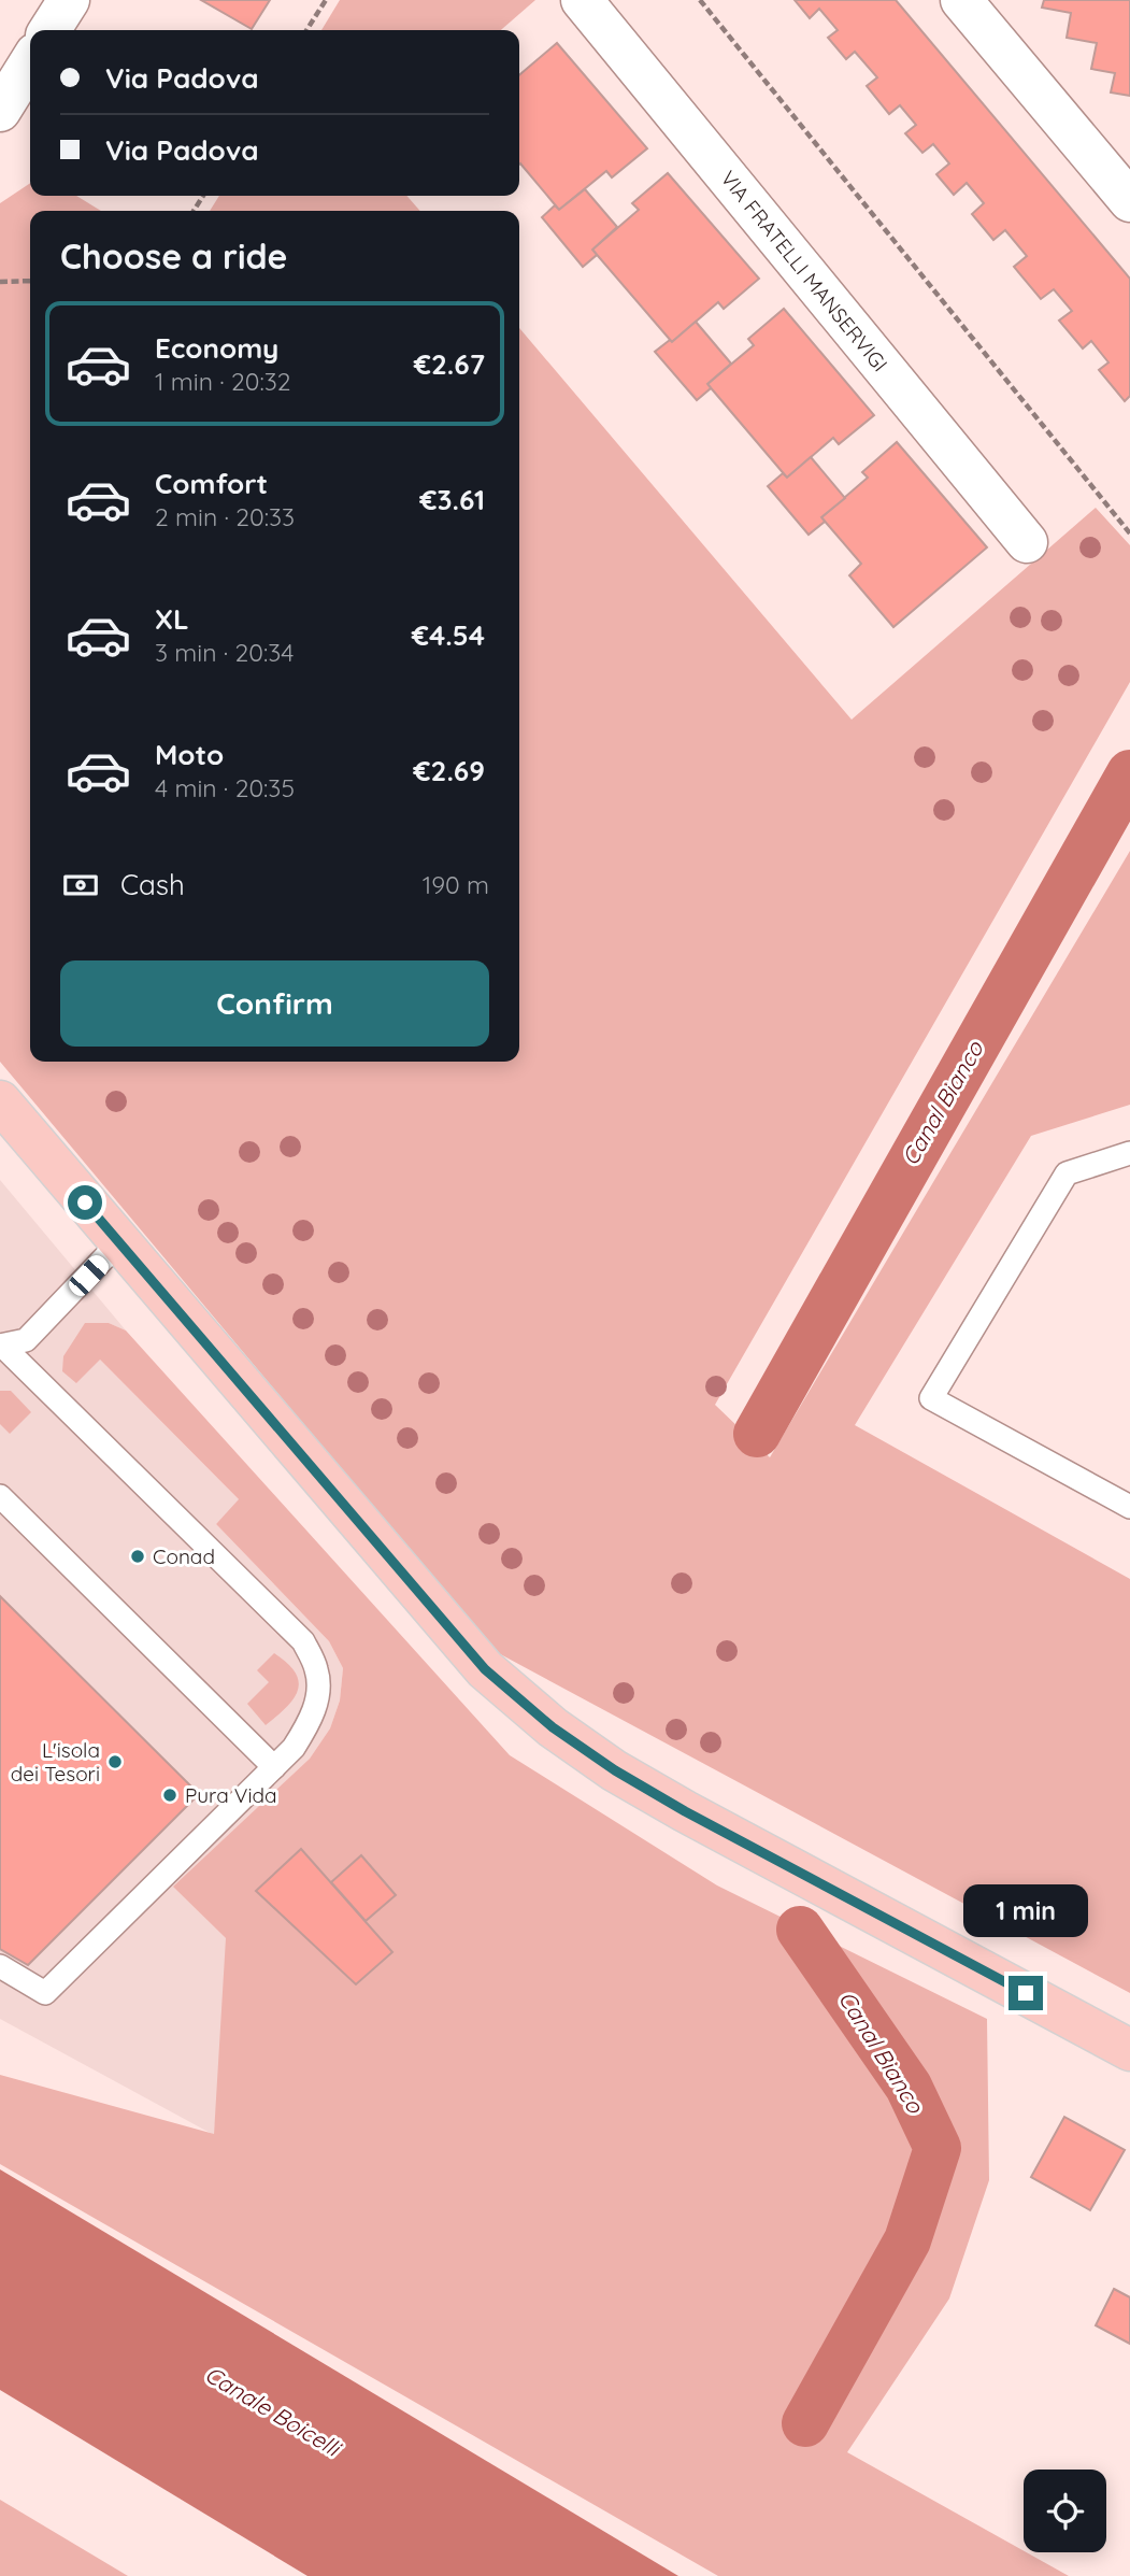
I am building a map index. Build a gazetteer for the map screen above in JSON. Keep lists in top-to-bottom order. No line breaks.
{"streets":{"street":["VIA FRATELLI MANSERVIGI"]},"water":["Canal Bianco","Canale Boicelli"],"places":["Conad","L'isola dei Tesori","Pura Vida"],"page":{"banner":["Via Padova","Via Padova"],"heading":"Choose a ride","list":[{"name":"Economy","note":"1 min · 20:32","value":"€2.67"},{"name":"Comfort","note":"2 min · 20:33","value":"€3.61"},{"name":"XL","note":"3 min · 20:34","value":"€4.54"},{"name":"Moto","note":"4 min · 20:35","value":"€2.69"}],"pay":["Cash","190 m"],"buttons":"Confirm","bubble":"1 min"}}
